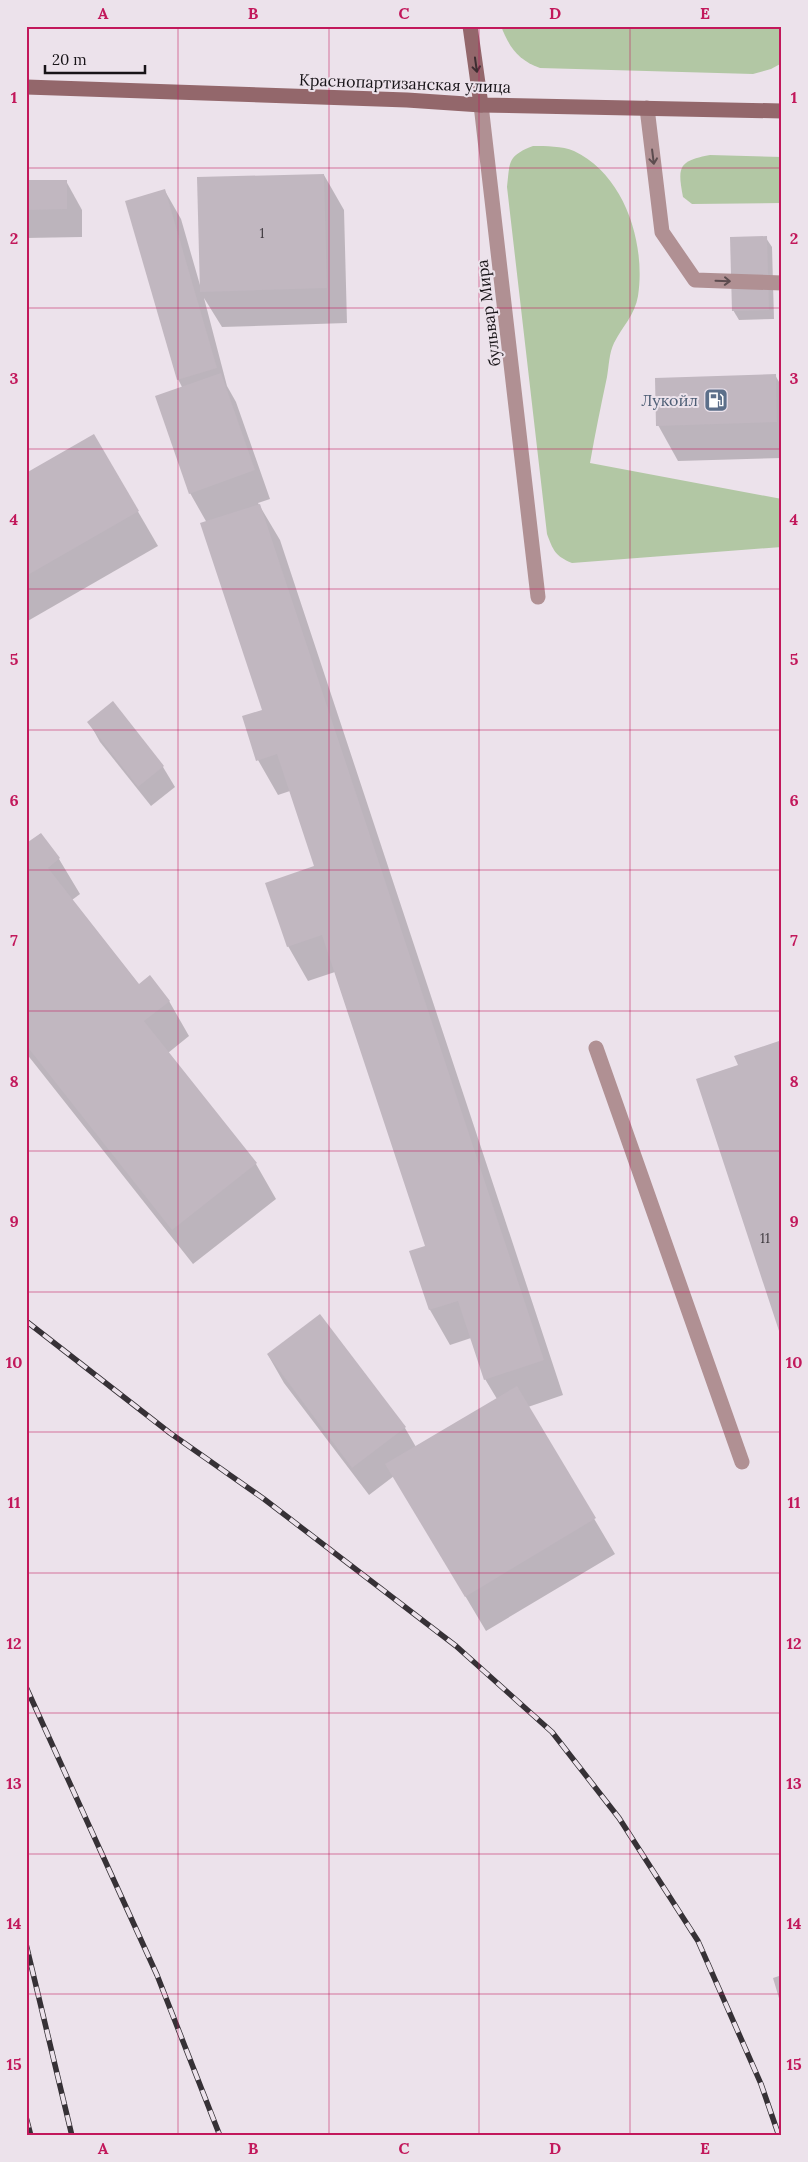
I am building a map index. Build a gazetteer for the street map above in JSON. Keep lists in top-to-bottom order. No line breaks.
{"streets":{"main road":["Краснопартизанская улица","бульвар Мира"]},"crossings":[["Краснопартизанская улица","бульвар Мира"]],"places":{"fuel station":["Лукойл"]},"house_numbers":["1","11"],"scale_bar":"20 m","grid":{"columns":["A","B","C","D","E"],"rows":["1","2","3","4","5","6","7","8","9","10","11","12","13","14","15"]}}
